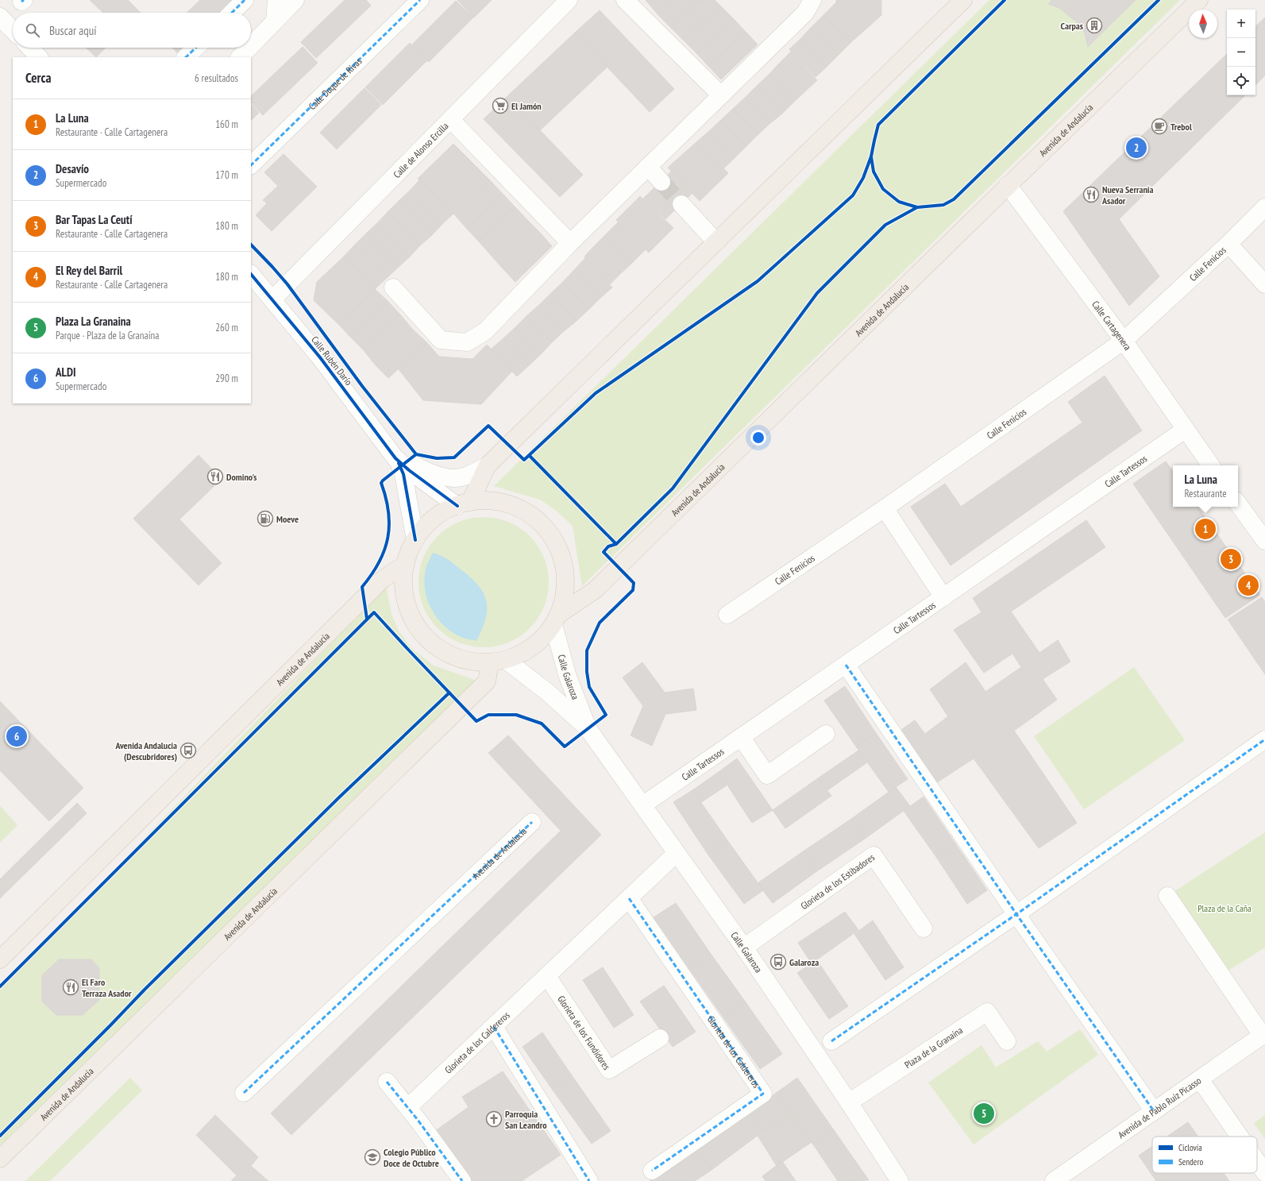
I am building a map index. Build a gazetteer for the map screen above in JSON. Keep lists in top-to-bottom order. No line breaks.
{"streets":{"main road":["Avenida de Andalucía"],"street":["Calle Duque de Rivas","Calle de Alonso Ercilla","Calle Fenicios","Calle Cartagenera","Calle Rubén Darío","Calle Tartessos","Calle Galaroza","Glorieta de los Estibadores","Glorieta de los Fundidores","Glorieta de los Caldereros","Plaza de la Granaína","Avenida de Pablo Ruiz Picasso"]},"crossings":[["Avenida de Andalucía","Calle Cartagenera"],["Avenida de Andalucía","Calle Galaroza"],["Calle de Alonso Ercilla","Calle Rubén Darío"],["Calle Fenicios","Calle Cartagenera"],["Calle Cartagenera","Calle Tartessos"],["Calle Tartessos","Calle Galaroza"],["Calle Galaroza","Glorieta de los Estibadores"],["Calle Galaroza","Glorieta de los Caldereros"],["Calle Galaroza","Plaza de la Granaína"],["Glorieta de los Fundidores","Glorieta de los Caldereros"]],"parks":["Plaza de la Caña"],"places":{"building":["Carpas"],"supermarket":["El Jamón"],"cafe":["Trebol"],"restaurant":["Nueva Serranía Asador","Domino's","El Faro Terraza Asador"],"fuel station":["Moeve"],"bus stop":["Avenida Andalucía (Descubridores)","Galaroza"],"church":["Parroquia San Leandro"],"school or university":["Colegio Público Doce de Octubre"]},"legend":["Ciclovía","Sendero"],"north":"top","page":{"map_buttons":["+","−"],"search":"Buscar aquí","heading":["Cerca","6 resultados"],"list":[{"mark":"1","name":"La Luna","note":"Restaurante · Calle Cartagenera","value":"160 m"},{"mark":"2","name":"Desavío","note":"Supermercado","value":"170 m"},{"mark":"3","name":"Bar Tapas La Ceutí","note":"Restaurante · Calle Cartagenera","value":"180 m"},{"mark":"4","name":"El Rey del Barril","note":"Restaurante · Calle Cartagenera","value":"180 m"},{"mark":"5","name":"Plaza La Granaina","note":"Parque · Plaza de la Granaína","value":"260 m"},{"mark":"6","name":"ALDI","note":"Supermercado","value":"290 m"}],"pins":["2","1","3","4","6","5"],"popup":["La Luna","Restaurante"]}}
